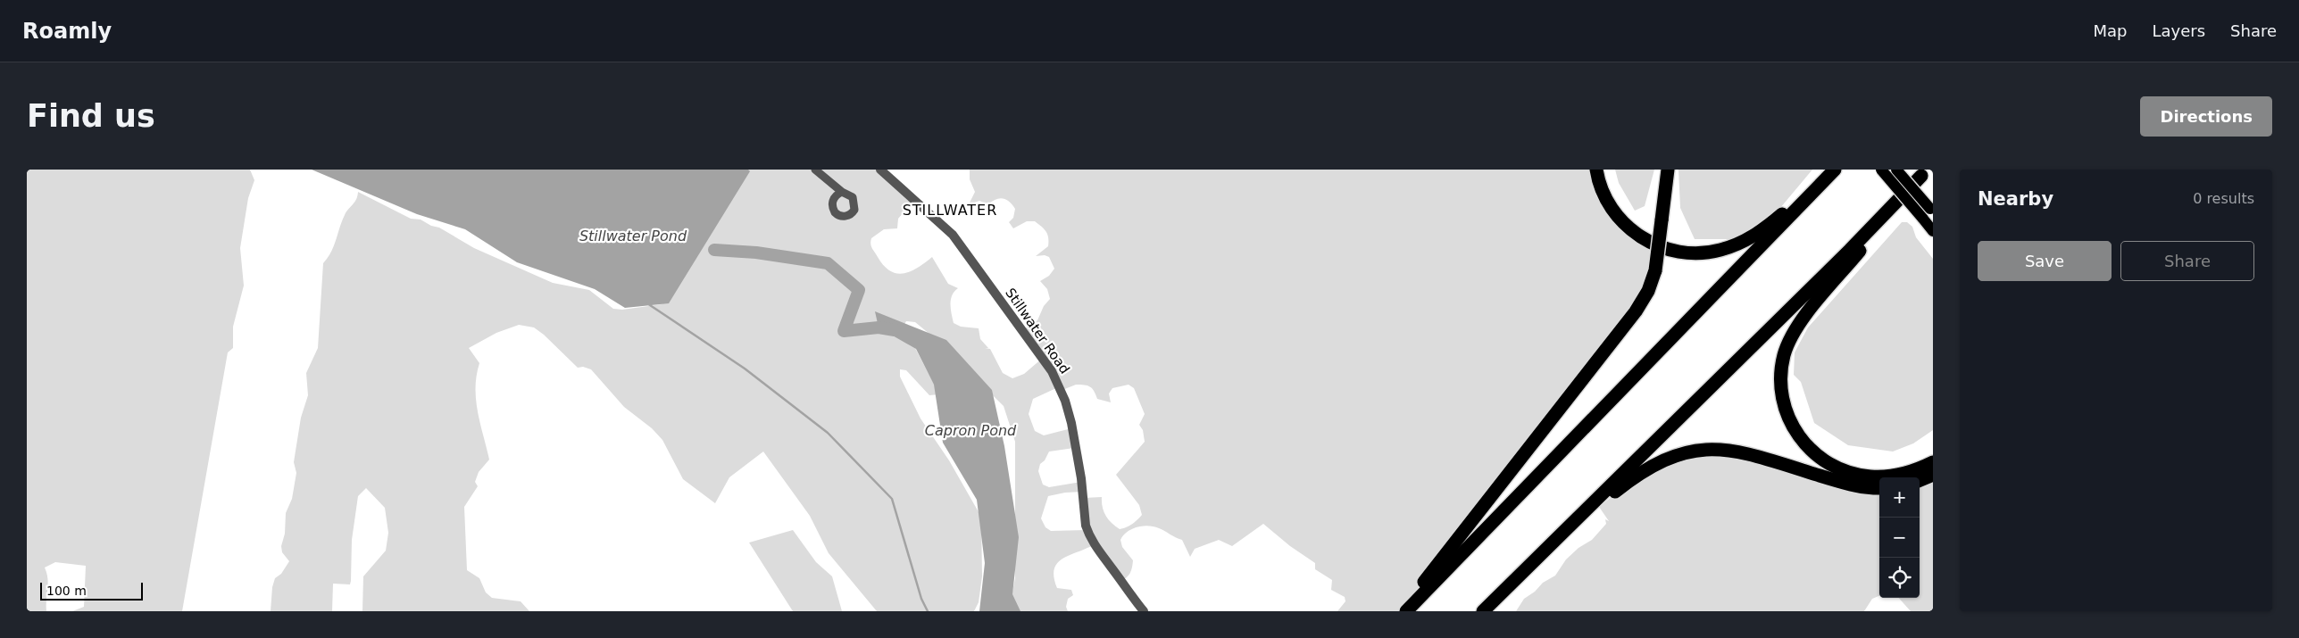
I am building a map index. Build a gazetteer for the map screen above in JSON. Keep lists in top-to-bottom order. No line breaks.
{"streets":{"street":["Stillwater Road"]},"districts":["STILLWATER"],"water":["Stillwater Pond","Capron Pond"],"scale_bar":"100 m","page":{"header":"Roamly","nav":["Map","Layers","Share"],"buttons":["Directions",["Save","Share"]],"title":"Find us","heading":["Nearby","0 results"],"map_buttons":["+","−"],"scale":"100 m"}}
